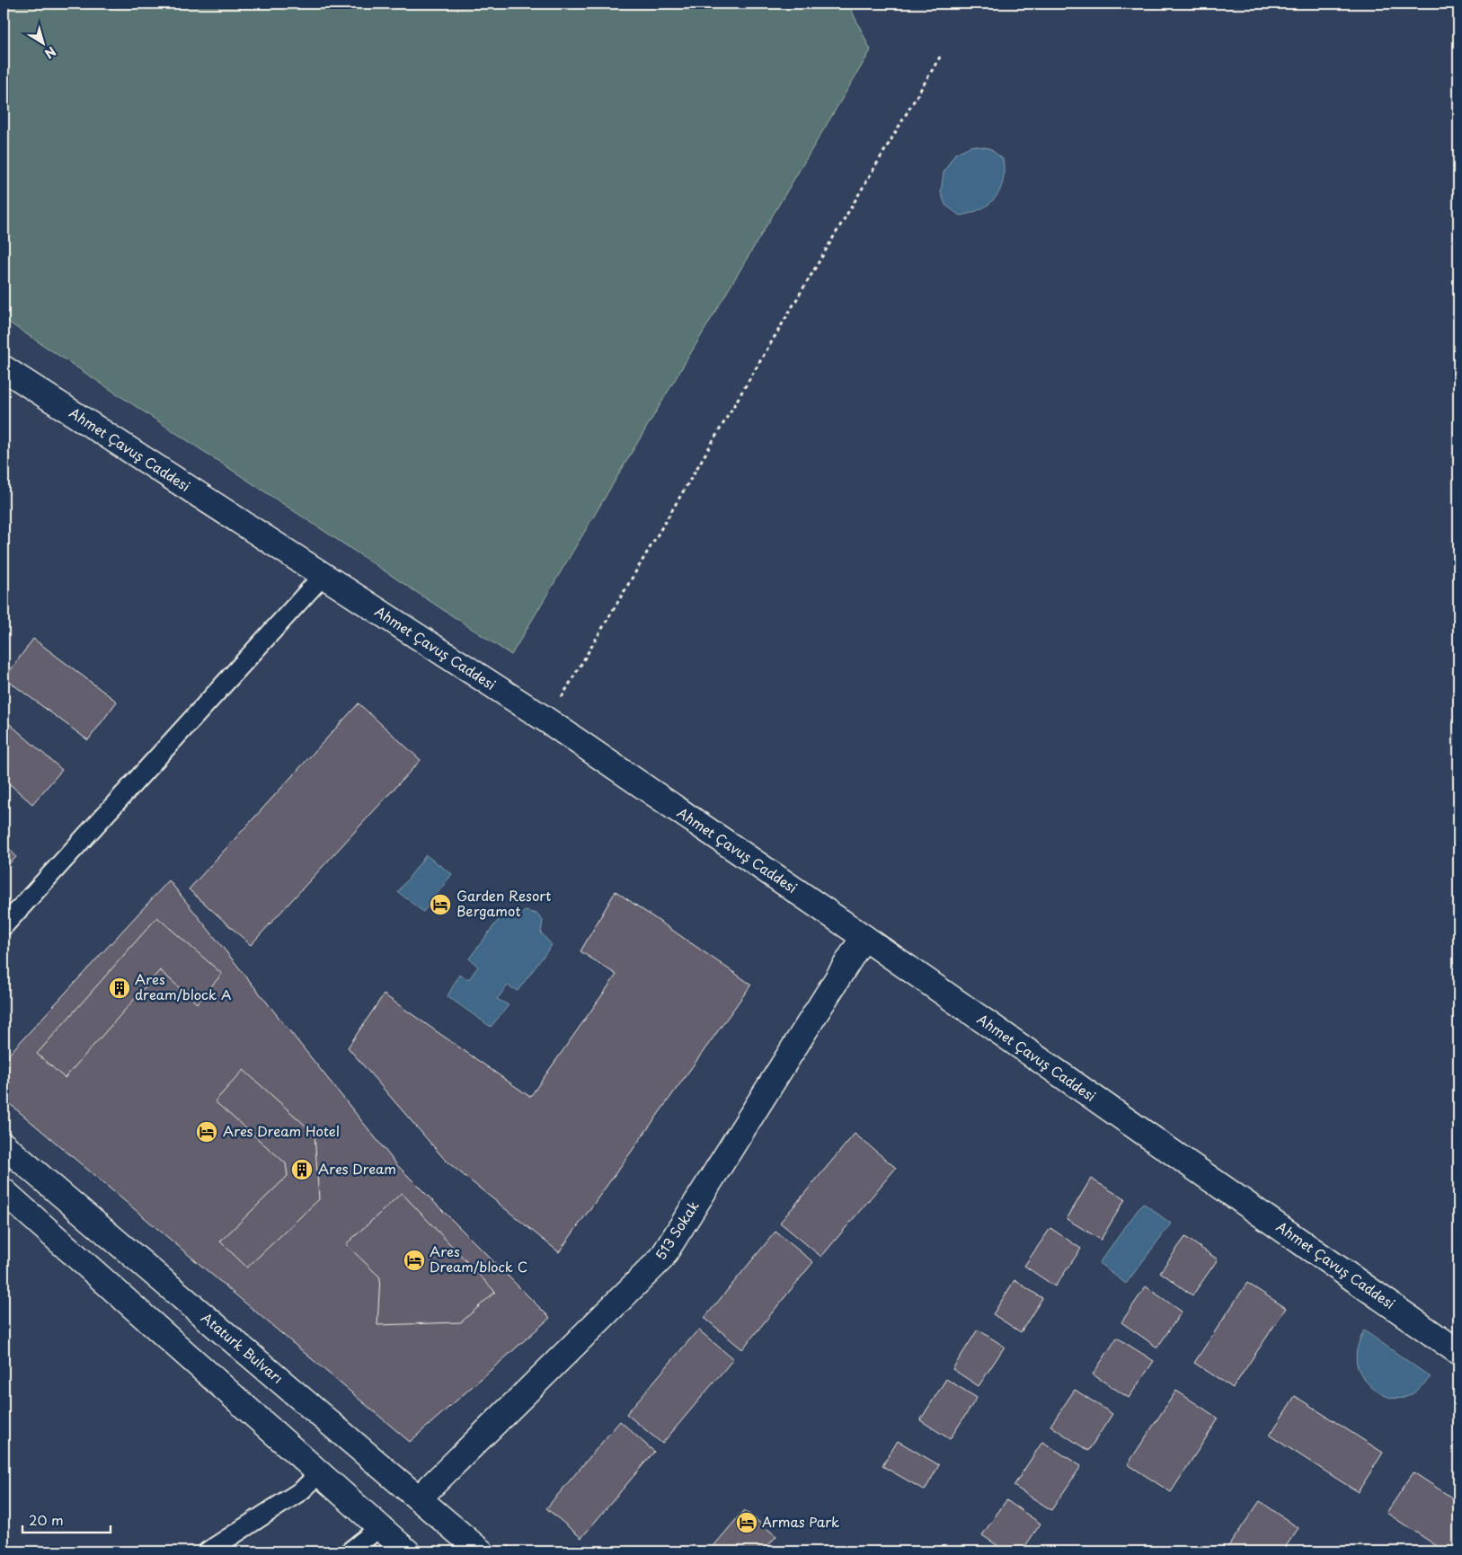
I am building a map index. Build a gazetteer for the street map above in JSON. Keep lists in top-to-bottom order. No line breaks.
{"streets":{"street":["Ahmet Çavuş Caddesi","513 Sokak","Ataturk Bulvarı"]},"crossings":[["Ahmet Çavuş Caddesi","513 Sokak"],["513 Sokak","Ataturk Bulvarı"]],"places":{"hotel":["Garden Resort Bergamot","Ares Dream Hotel","Ares Dream/block C","Armas Park"],"building":["Ares dream/block A","Ares Dream"]},"scale_bar":"20 m","north":"bottom right"}
